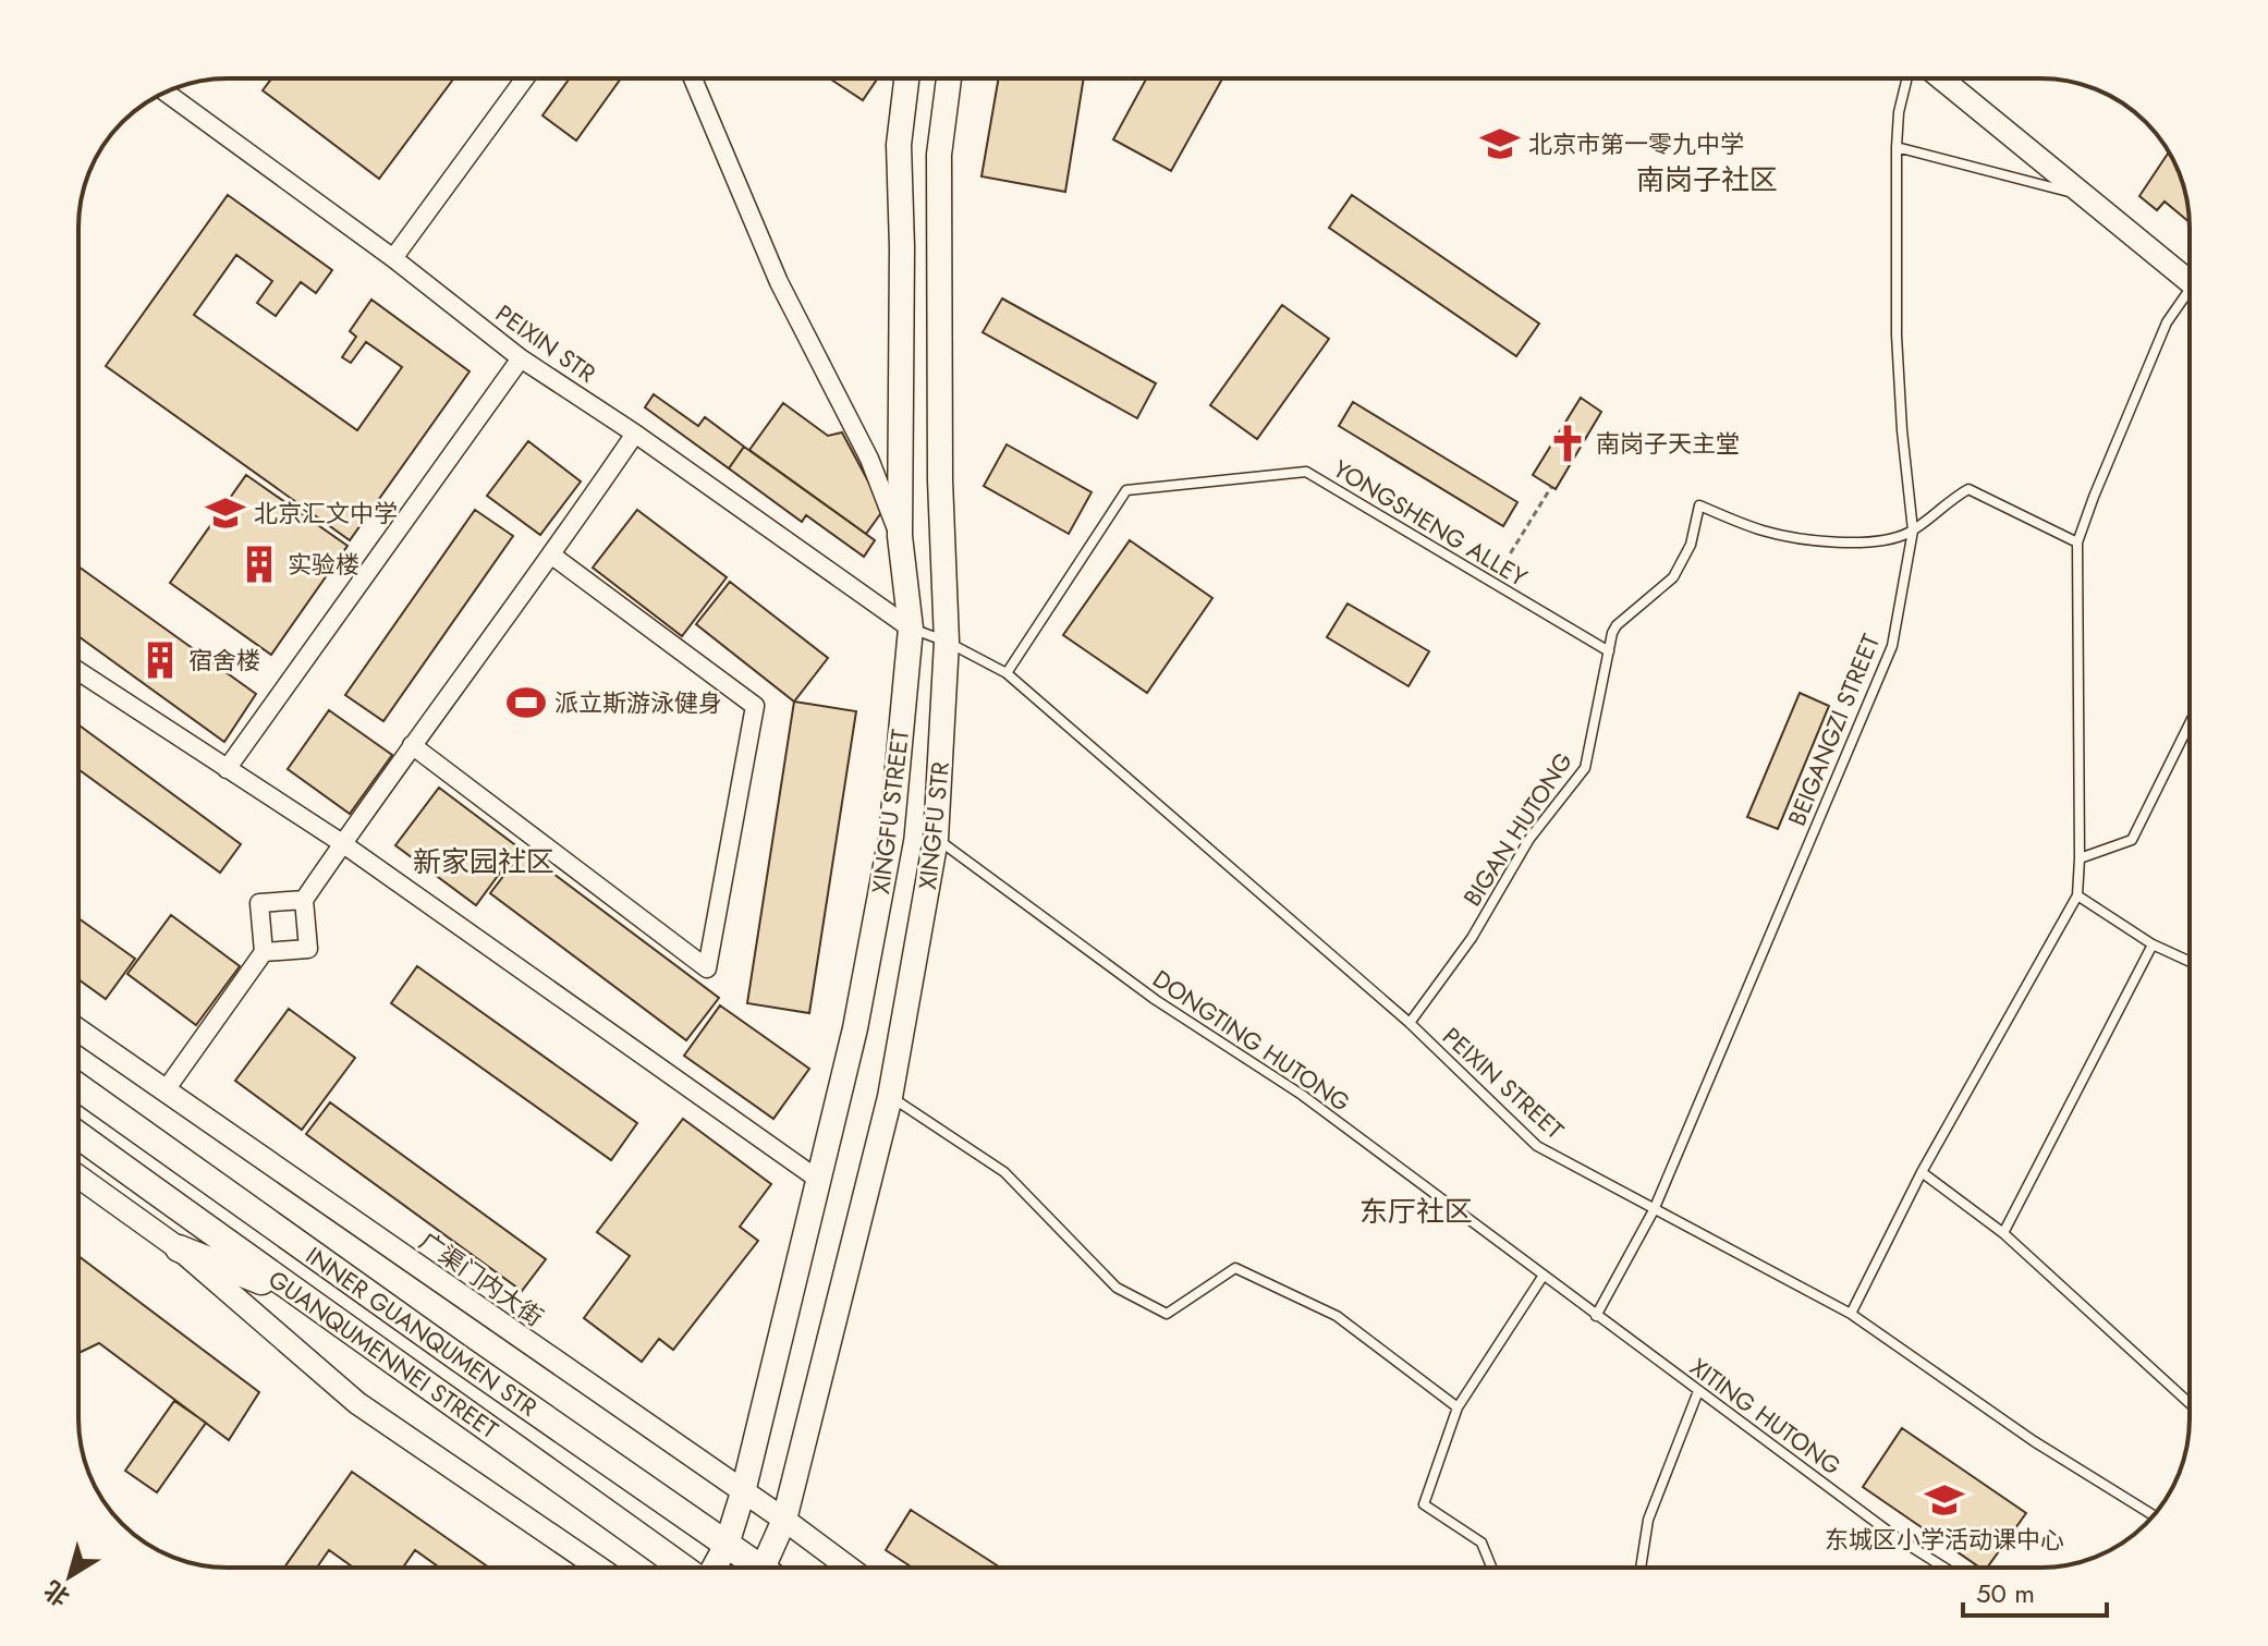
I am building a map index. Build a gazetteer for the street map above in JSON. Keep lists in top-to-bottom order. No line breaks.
{"streets":{"main road":["XINGFU STREET","XINGFU STR","INNER GUANQUMEN STR","GUANQUMENNEI STREET"],"street":["PEIXIN STR","广渠门内大街"],"lane":["YONGSHENG ALLEY","BEIGANGZI STREET","BIGAN HUTONG","DONGTING HUTONG","PEIXIN STREET","XITING HUTONG"]},"crossings":[["PEIXIN STR","XINGFU STREET"],["PEIXIN STR","PEIXIN STREET"],["YONGSHENG ALLEY","BIGAN HUTONG"],["YONGSHENG ALLEY","PEIXIN STREET"],["BEIGANGZI STREET","BIGAN HUTONG"],["BEIGANGZI STREET","PEIXIN STREET"],["BEIGANGZI STREET","XITING HUTONG"],["XINGFU STREET","PEIXIN STREET"],["XINGFU STREET","广渠门内大街"],["XINGFU STREET","INNER GUANQUMEN STR"],["XINGFU STR","DONGTING HUTONG"],["XINGFU STR","PEIXIN STREET"],["XINGFU STR","广渠门内大街"],["BIGAN HUTONG","PEIXIN STREET"],["DONGTING HUTONG","XITING HUTONG"]],"districts":["南岗子社区","新家园社区","东厅社区"],"places":{"school or university":["北京市第一零九中学","北京汇文中学","东城区小学活动课中心"],"church":["南岗子天主堂"],"building":["实验楼","宿舍楼"],"sports":["派立斯游泳健身"]},"scale_bar":"50 m","north":"bottom left"}
